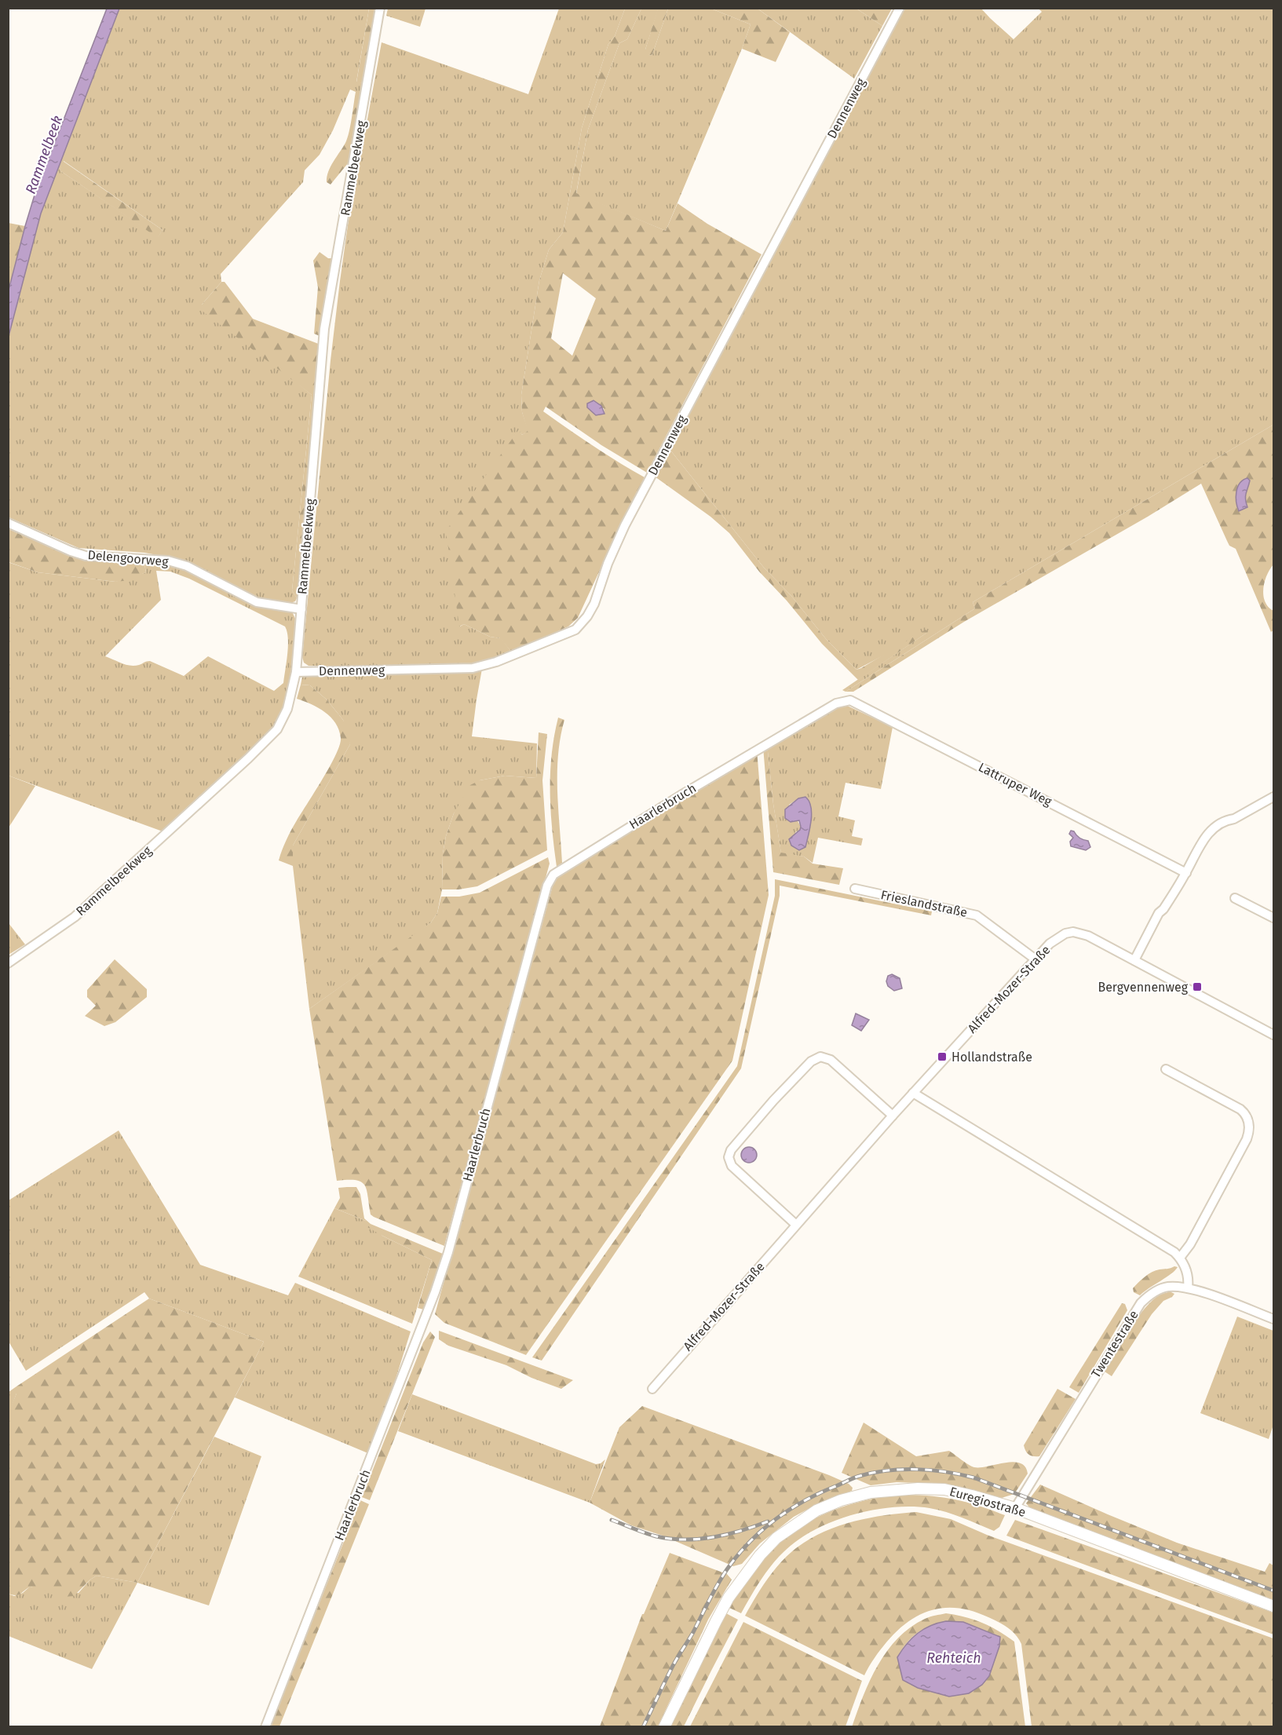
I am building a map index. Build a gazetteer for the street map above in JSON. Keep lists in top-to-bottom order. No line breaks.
{"streets":{"main road":["Euregiostraße"],"street":["Dennenweg","Rammelbeekweg","Delengoorweg","Lattruper Weg","Haarlerbruch","Frieslandstraße","Alfred-Mozer-Straße","Twentestraße"]},"crossings":[["Dennenweg","Rammelbeekweg"],["Rammelbeekweg","Delengoorweg"],["Lattruper Weg","Haarlerbruch"],["Frieslandstraße","Alfred-Mozer-Straße"],["Twentestraße","Euregiostraße"]],"water":["Rammelbeek","Rehteich"],"places":{"transit":["Bergvennenweg","Hollandstraße"]}}
